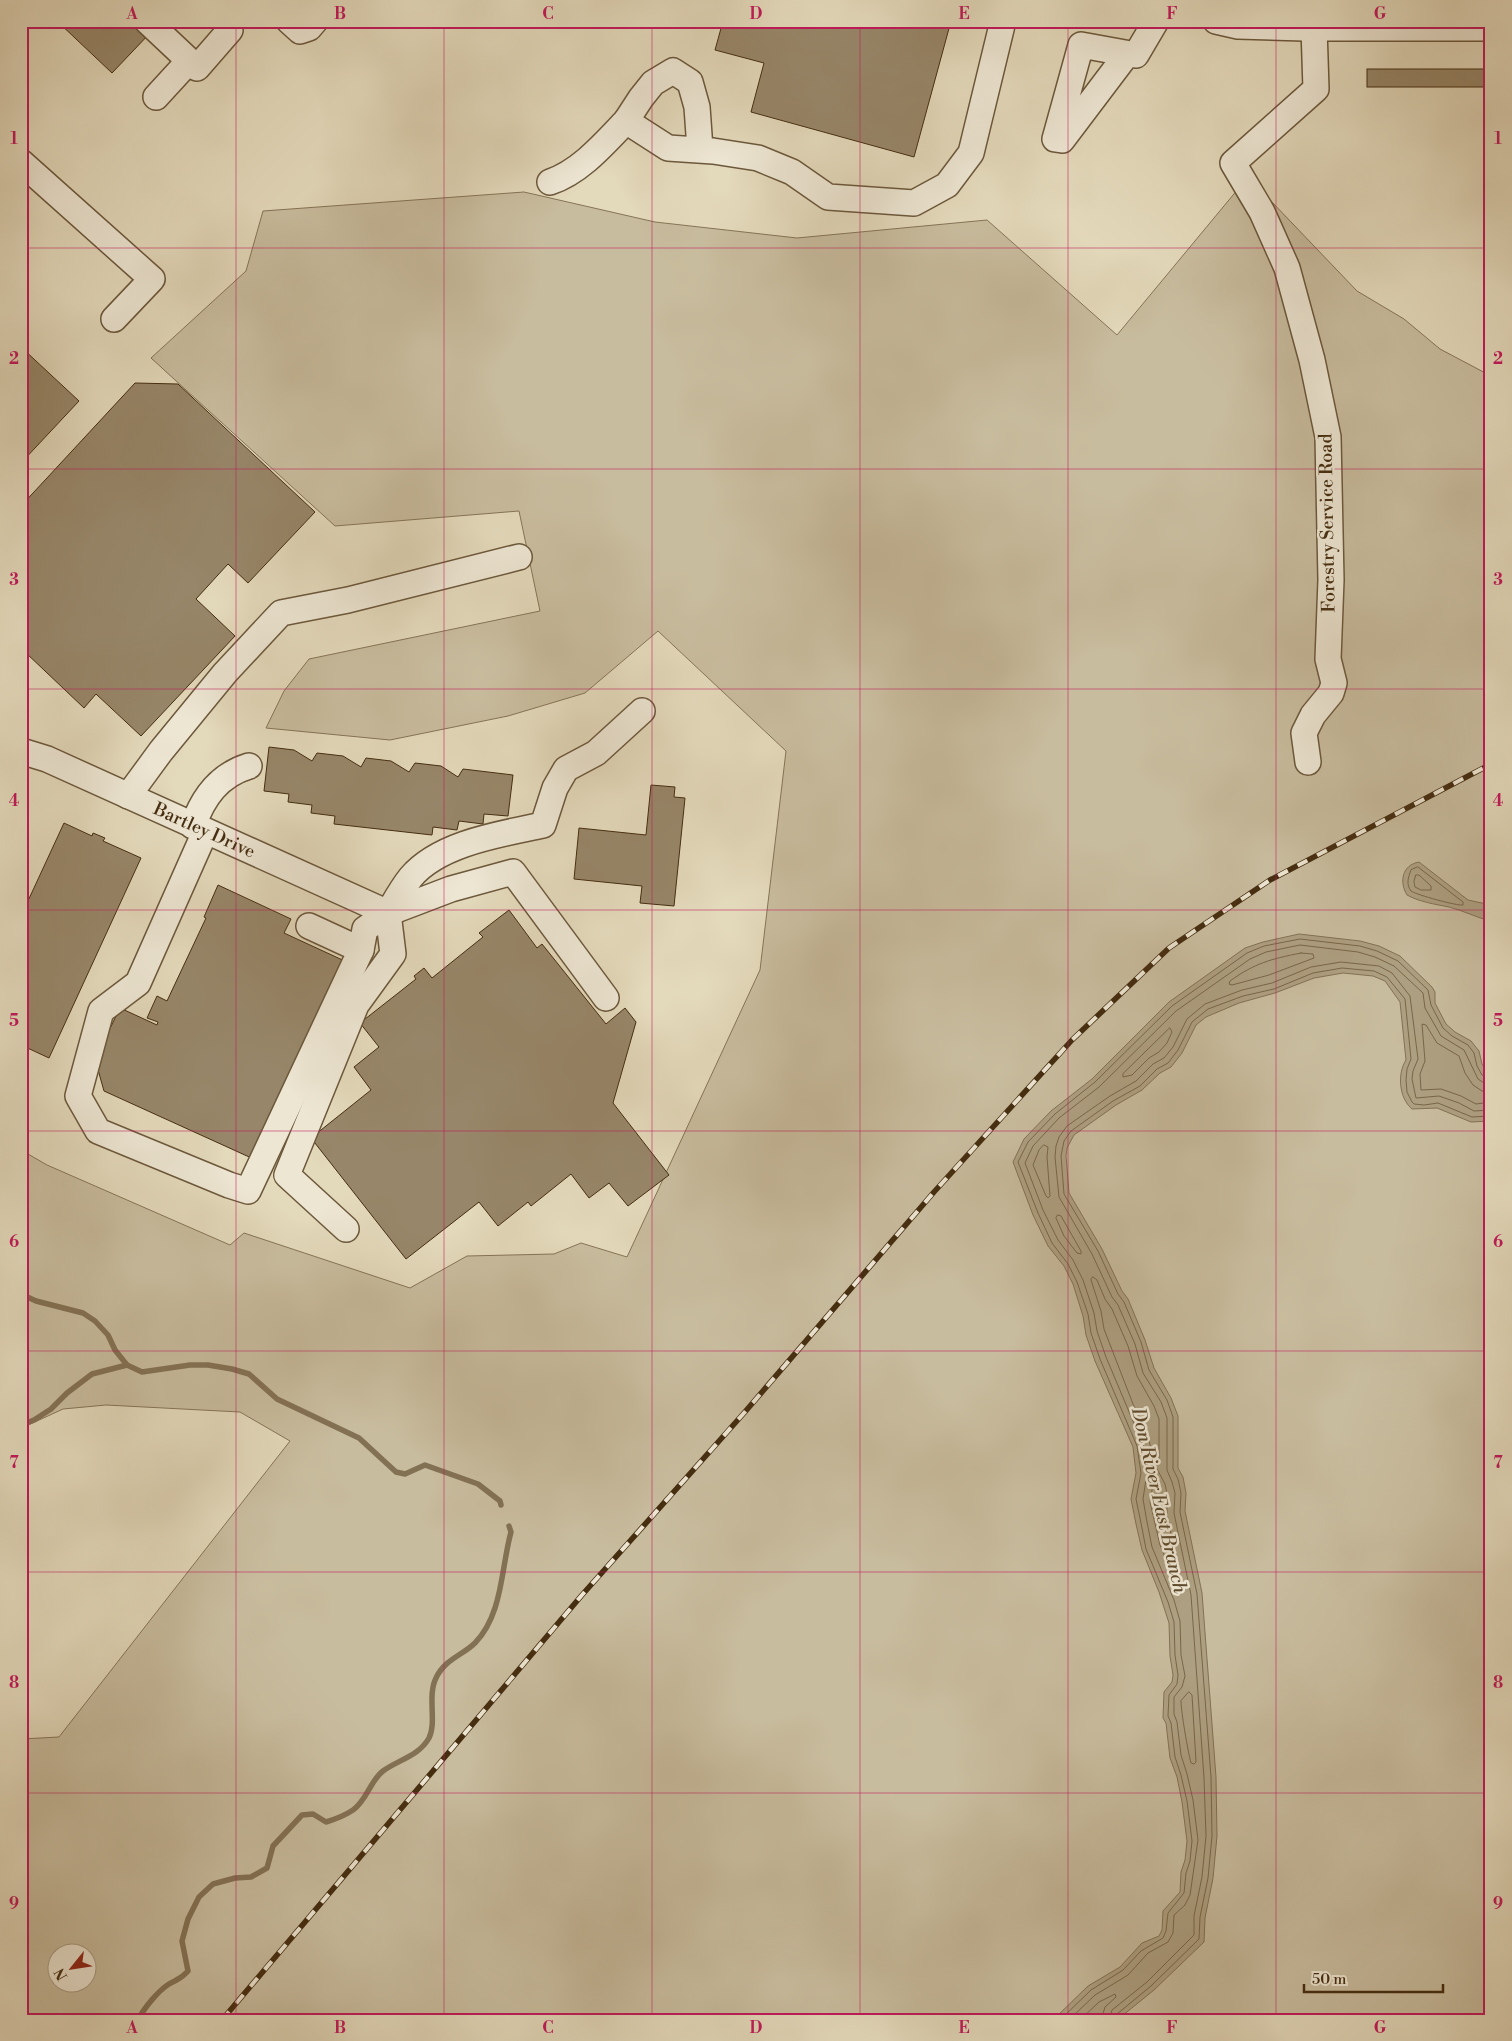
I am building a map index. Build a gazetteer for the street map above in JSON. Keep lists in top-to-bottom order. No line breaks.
{"streets":{"street":["Forestry Service Road","Bartley Drive"]},"water":["Don River East Branch"],"scale_bar":"50 m","north":"bottom left","grid":{"columns":["A","B","C","D","E","F","G"],"rows":["1","2","3","4","5","6","7","8","9"]}}
